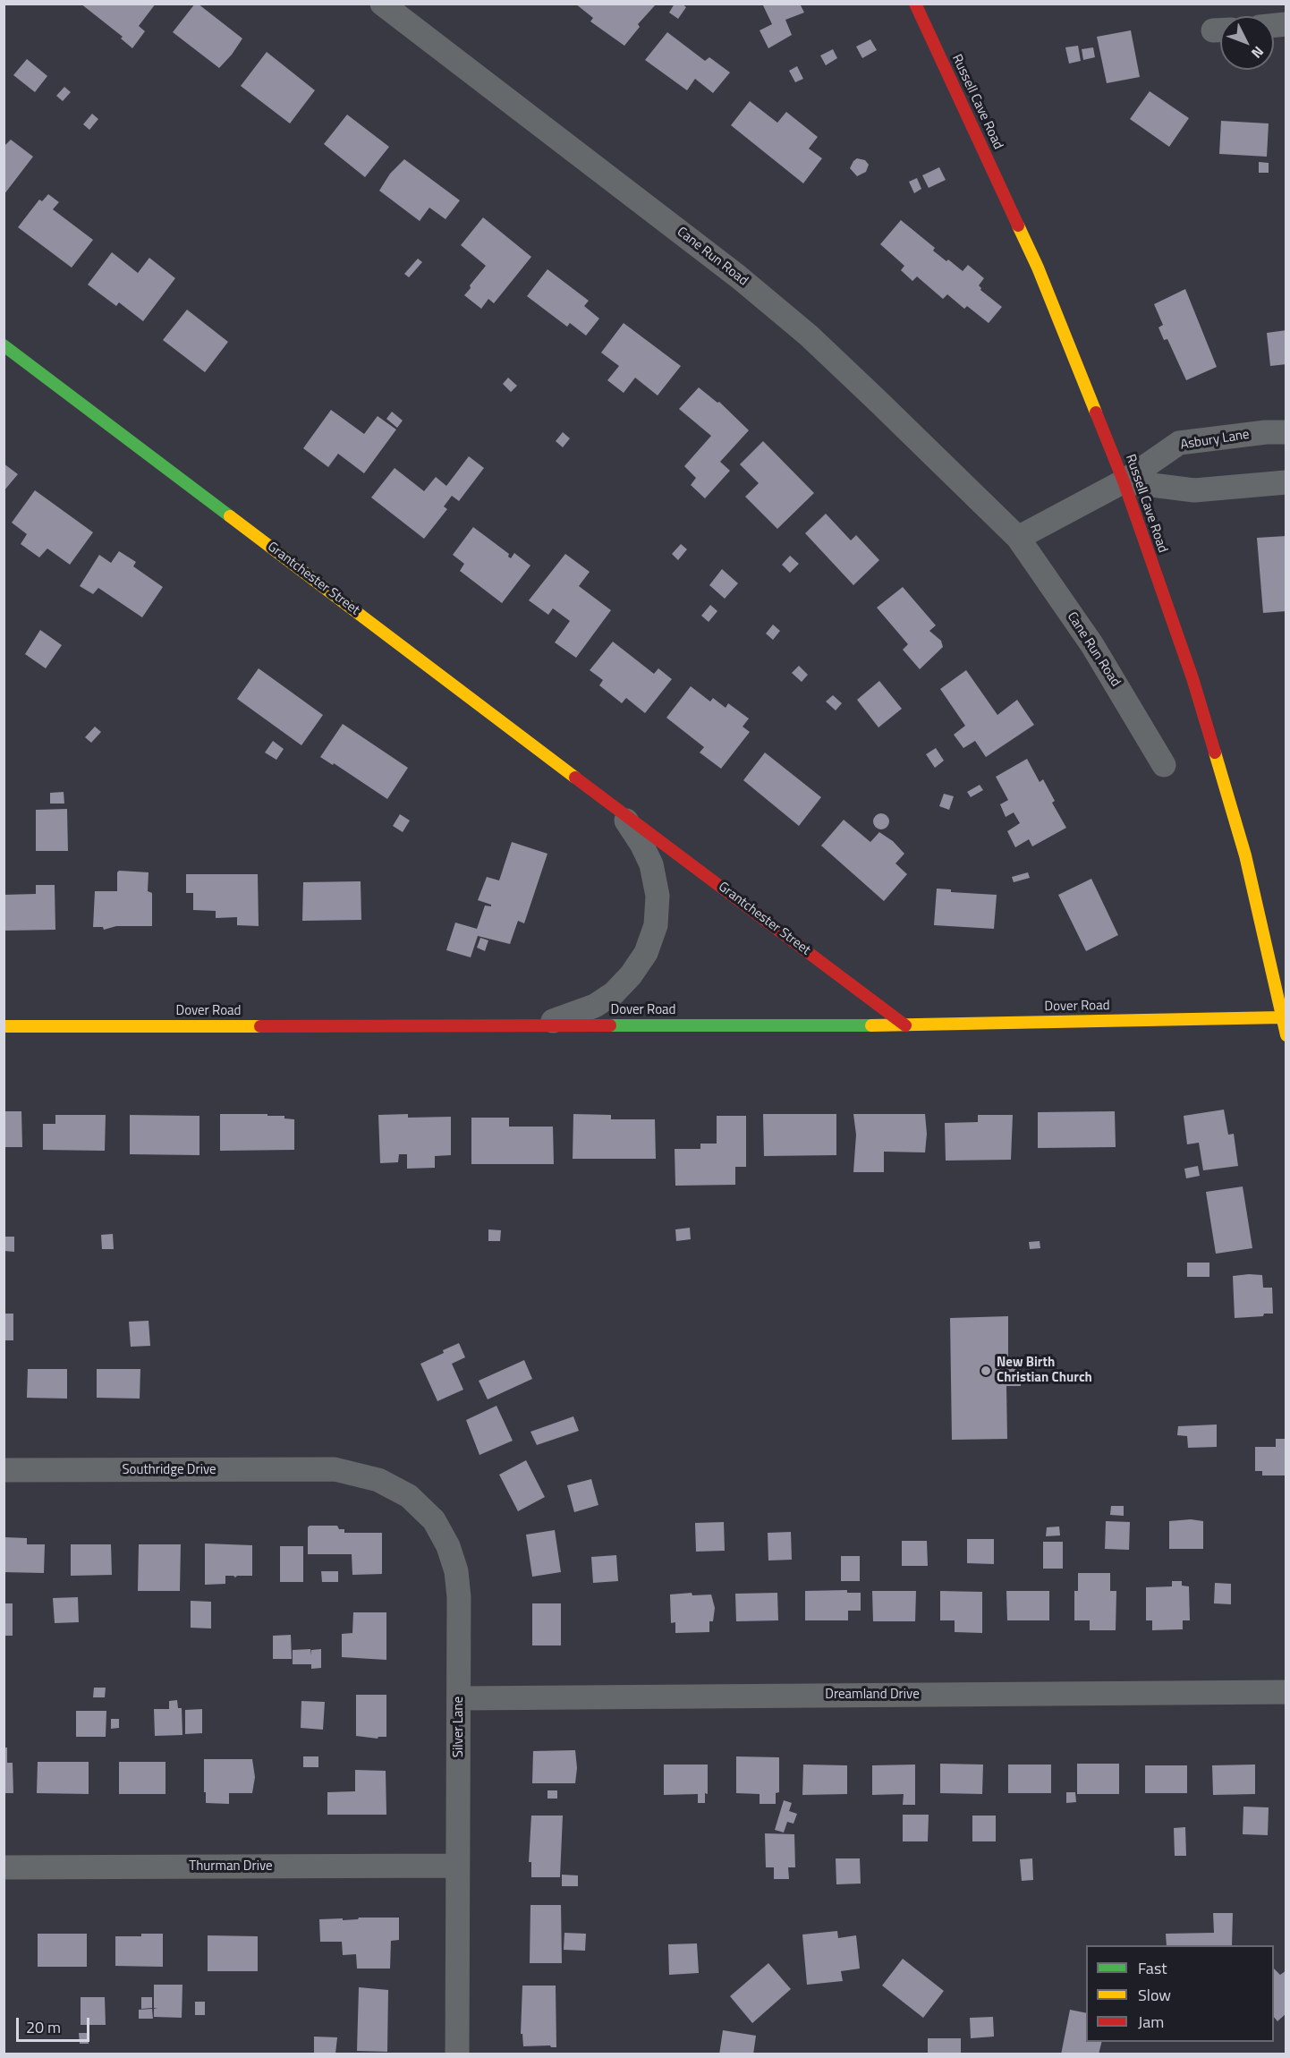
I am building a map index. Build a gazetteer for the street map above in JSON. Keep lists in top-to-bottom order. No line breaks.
{"streets":{"street":["Russell Cave Road","Cane Run Road","Asbury Lane","Grantchester Street","Dover Road","Southridge Drive","Dreamland Drive","Silver Lane","Thurman Drive"]},"crossings":[["Russell Cave Road","Asbury Lane"],["Russell Cave Road","Dover Road"],["Grantchester Street","Dover Road"],["Southridge Drive","Silver Lane"],["Dreamland Drive","Silver Lane"],["Silver Lane","Thurman Drive"]],"places":["New Birth Christian Church"],"legend":["Fast","Slow","Jam"],"scale_bar":"20 m","north":"bottom right"}
